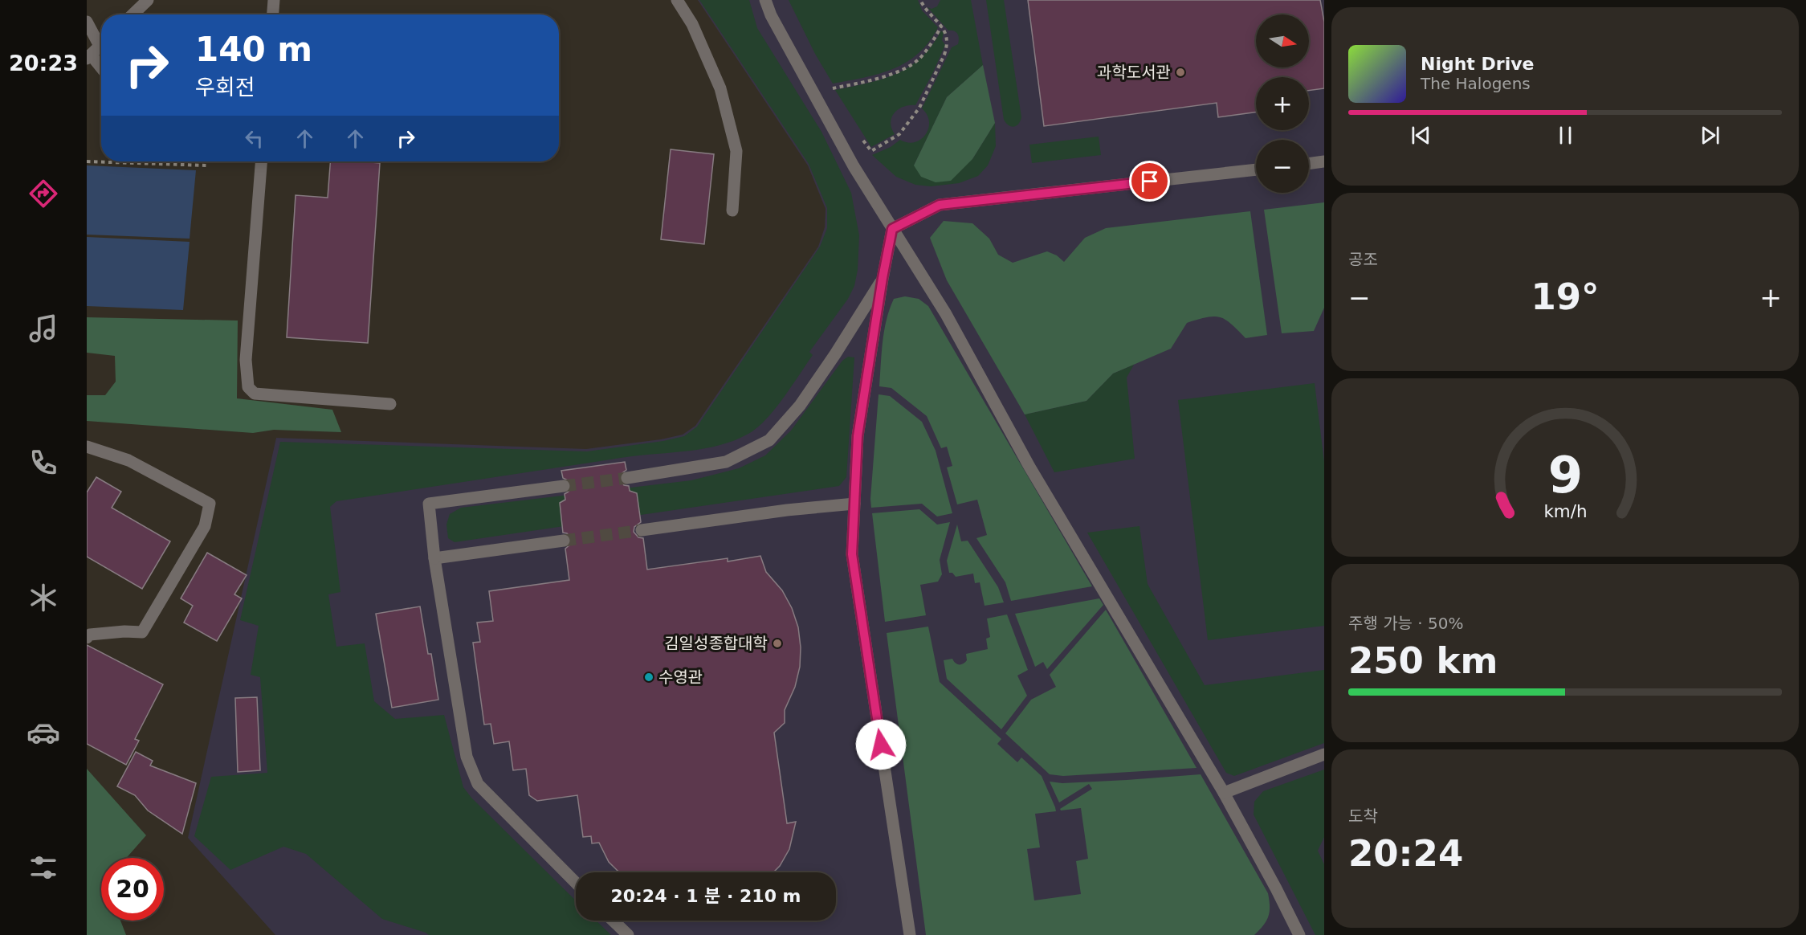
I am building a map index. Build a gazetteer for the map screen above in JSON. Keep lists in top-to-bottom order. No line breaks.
{"places":["과학도서관","김일성종합대학","수영관"],"north":"right","page":{"tabs":"20:23","map_buttons":["+","−"],"turn":["140 m","우회전"],"song":["Night Drive","The Halogens"],"tile":["공조",["주행 가능 · 50%","250 km"],["도착","20:24"]],"heat":["−","19°","+"],"limit":"20","trip":"20:24 · 1 분 · 210 m","gauge":["9","km/h"]}}
